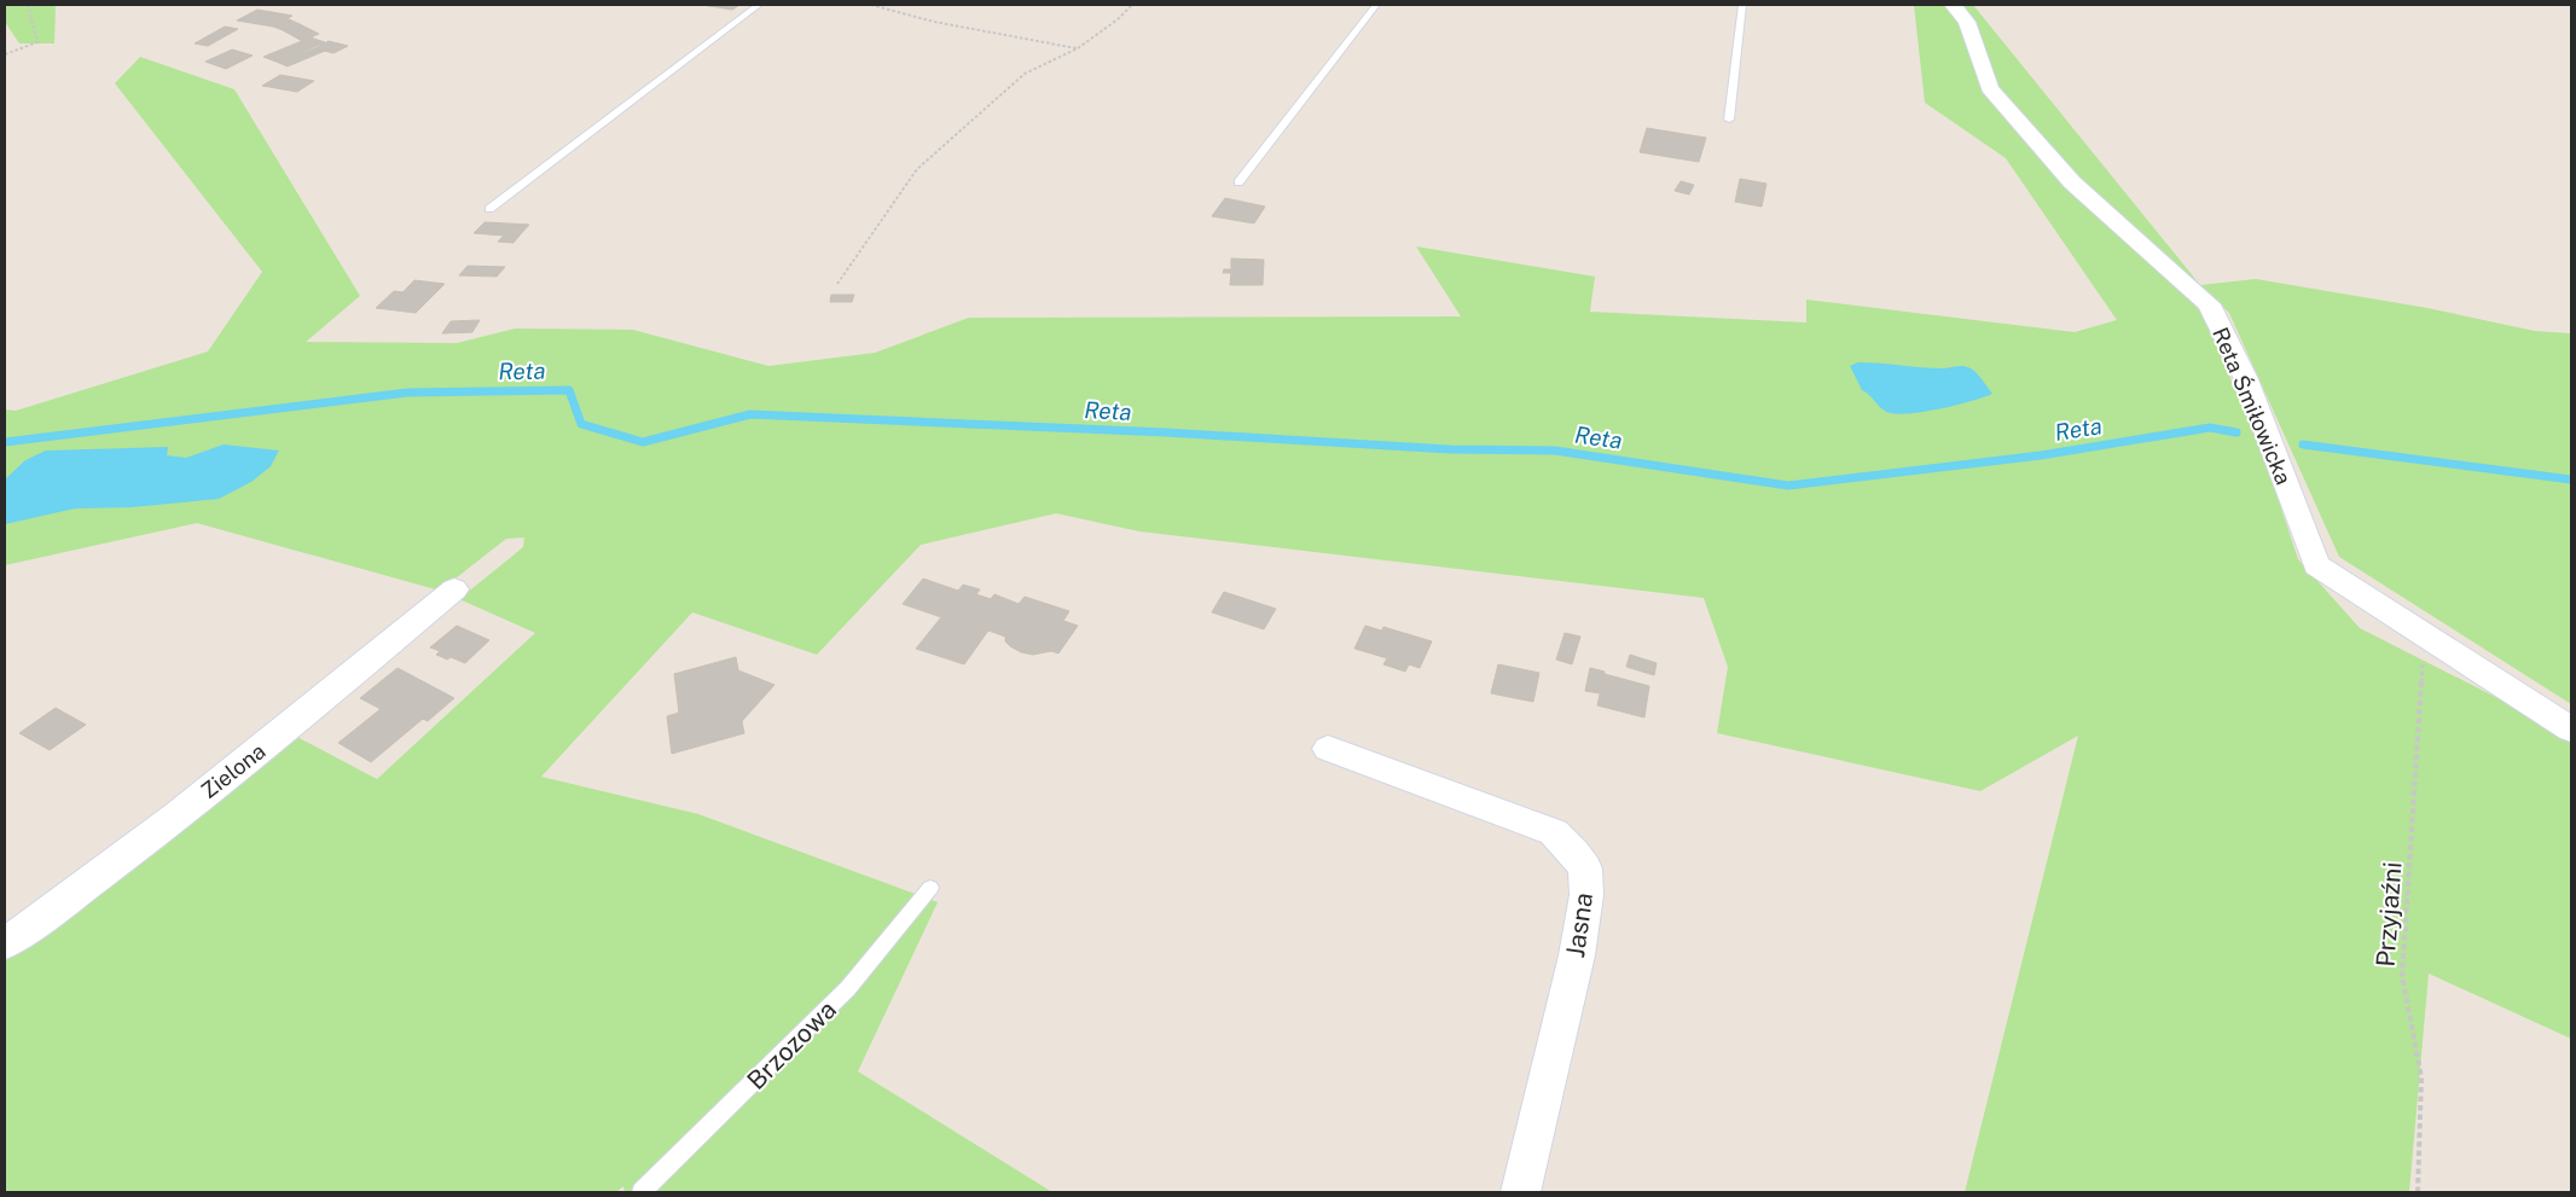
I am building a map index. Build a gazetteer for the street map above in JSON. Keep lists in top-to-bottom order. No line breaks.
{"streets":{"street":["Reta Śmiłowicka","Zielona","Jasna"],"lane":["Brzozowa"],"path":["Przyjaźni"]},"crossings":[["Reta Śmiłowicka","Przyjaźni"]],"water":["Reta"]}
